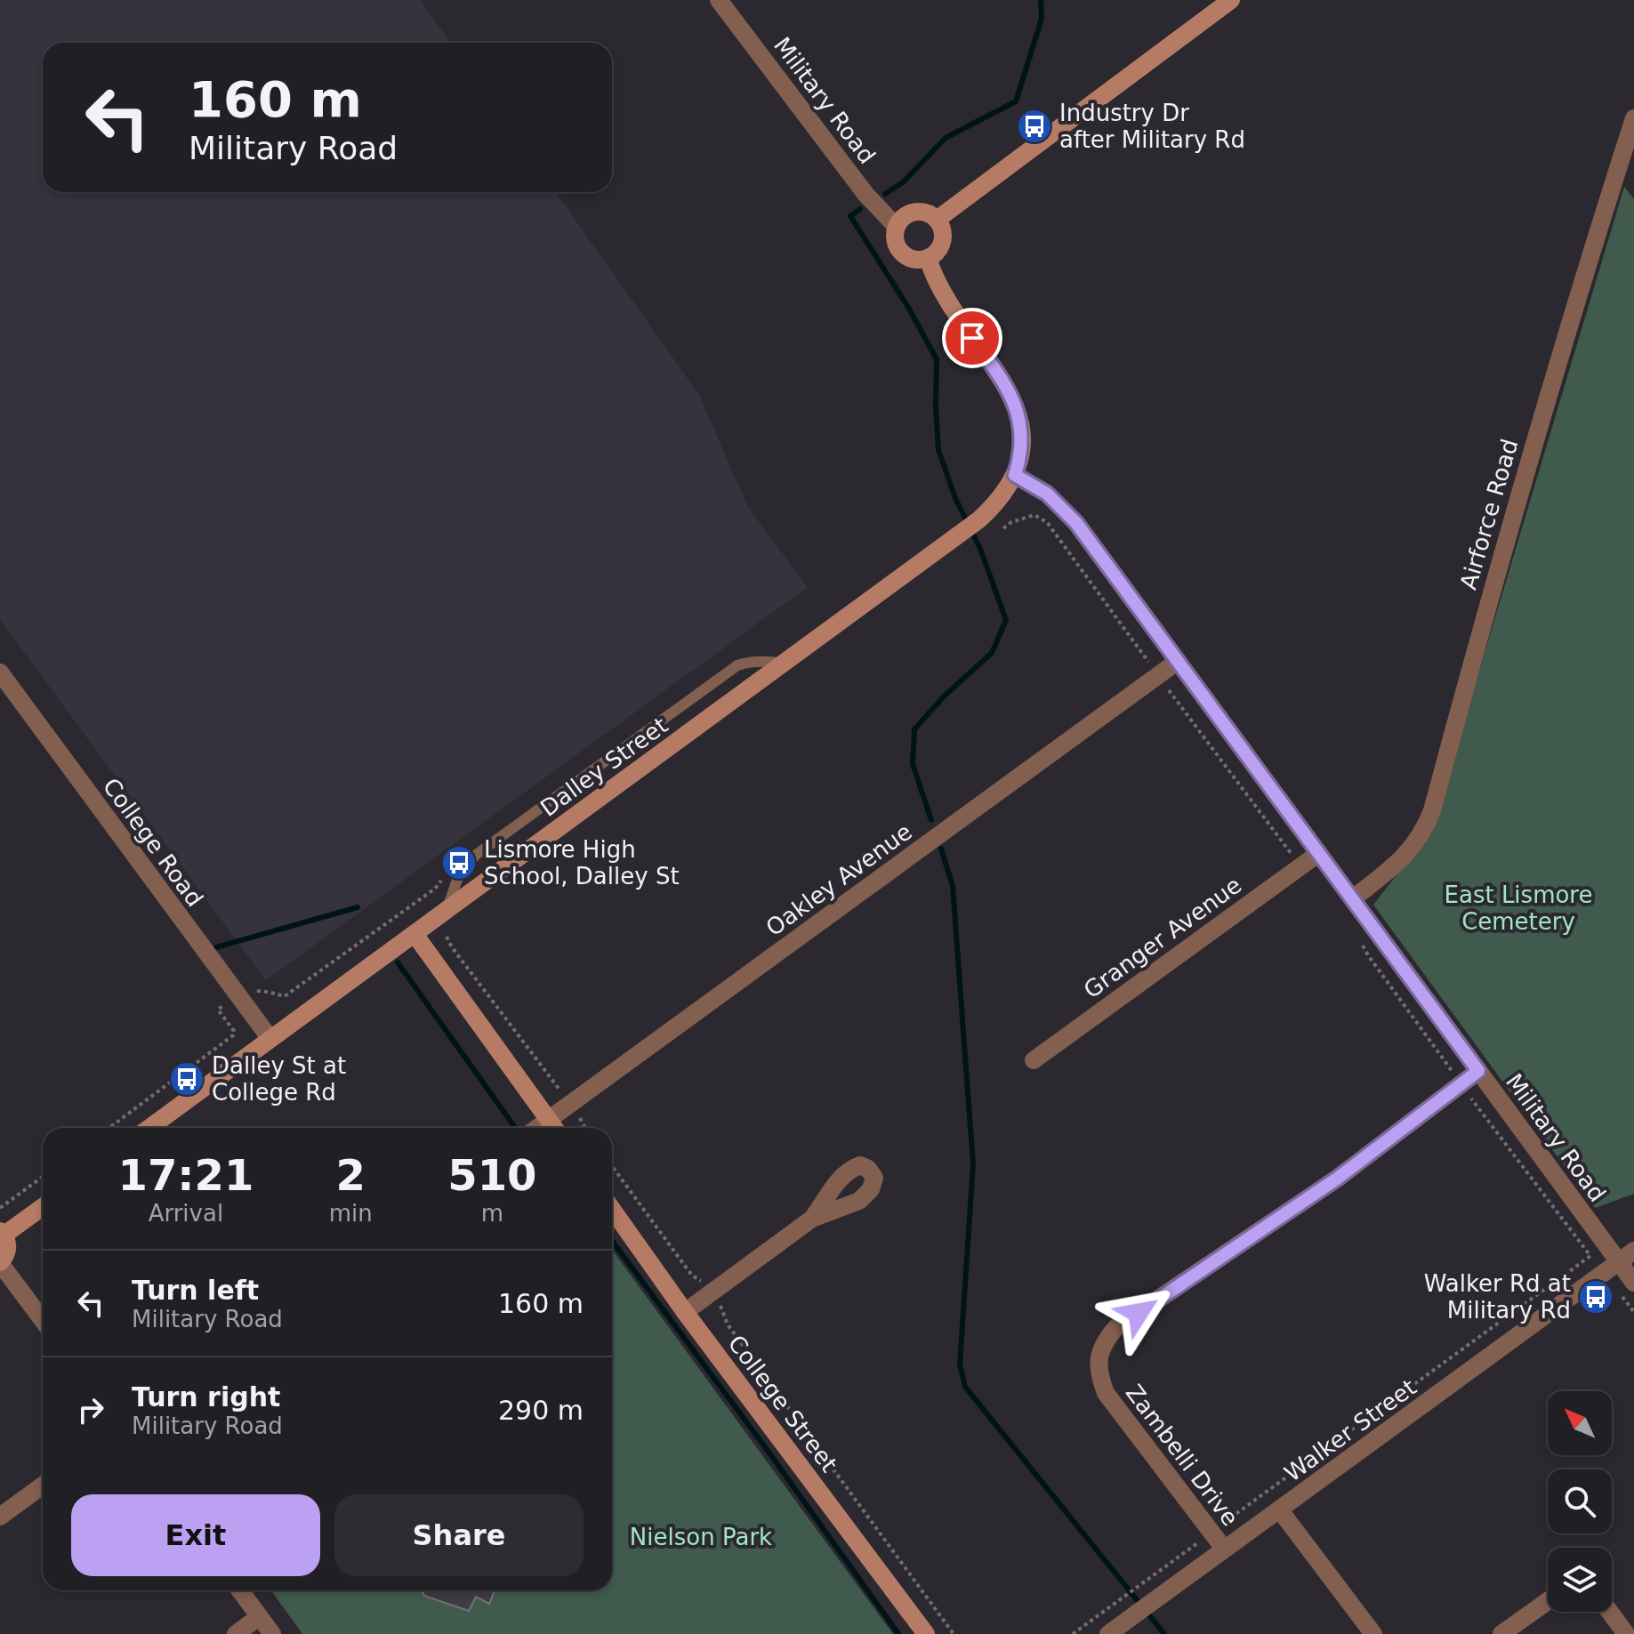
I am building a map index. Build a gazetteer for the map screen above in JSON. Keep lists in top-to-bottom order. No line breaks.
{"streets":{"street":["Military Road","Airforce Road","Dalley Street","College Road","Oakley Avenue","Granger Avenue","College Street","Walker Street","Zambelli Drive"]},"crossings":[["Military Road","Airforce Road"],["Military Road","Dalley Street"],["Military Road","Oakley Avenue"],["Military Road","Granger Avenue"],["Military Road","Walker Street"],["Military Road","Zambelli Drive"],["Dalley Street","College Road"],["Walker Street","Zambelli Drive"]],"parks":["East Lismore Cemetery","Nielson Park"],"places":{"bus stop":["Industry Dr after Military Rd","Lismore High School, Dalley St","Dalley St at College Rd","Walker Rd at Military Rd"]},"north":"top left","page":{"turn":["160 m","Military Road"],"eta":["17:21","Arrival","2","min","510","m"],"list":[{"name":"Turn left","note":"Military Road","value":"160 m"},{"name":"Turn right","note":"Military Road","value":"290 m"}],"buttons":["Exit","Share"]}}
